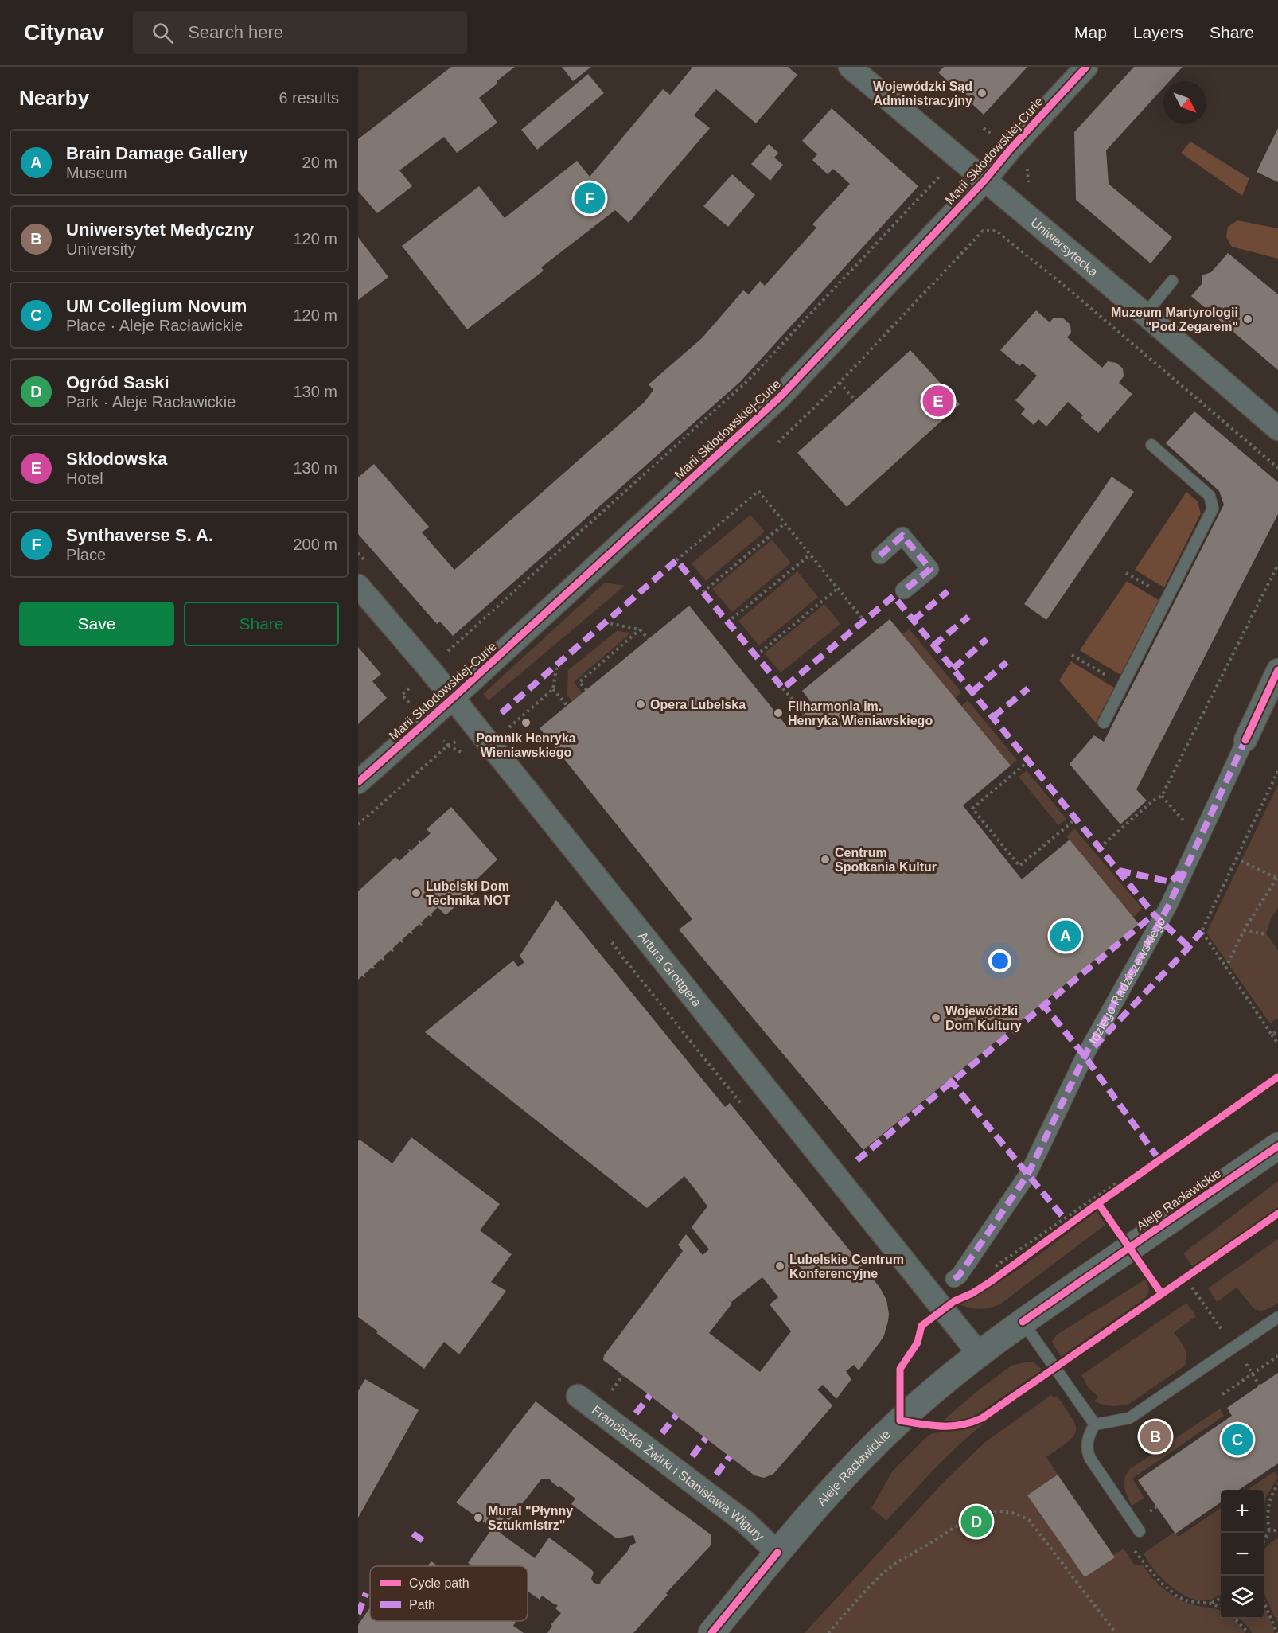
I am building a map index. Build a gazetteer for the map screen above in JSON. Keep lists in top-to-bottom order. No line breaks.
{"streets":{"street":["Marii Skłodowskiej-Curie","Uniwersytecka","Artura Grottgera","Idziego Radziszewskiego","Aleje Racławickie","Franciszka Żwirki i Stanisława Wigury"]},"crossings":[["Marii Skłodowskiej-Curie","Uniwersytecka"],["Marii Skłodowskiej-Curie","Artura Grottgera"],["Artura Grottgera","Aleje Racławickie"],["Aleje Racławickie","Franciszka Żwirki i Stanisława Wigury"]],"places":["Wojewódzki Sąd Administracyjny","Muzeum Martyrologii \"Pod Zegarem\"","Opera Lubelska","Filharmonia im. Henryka Wieniawskiego","Pomnik Henryka Wieniawskiego","Centrum Spotkania Kultur","Lubelski Dom Technika NOT","Wojewódzki Dom Kultury","Lubelskie Centrum Konferencyjne","Mural \"Płynny Sztukmistrz\""],"legend":["Cycle path","Path"],"north":"bottom right","page":{"header":"Citynav","search":"Search here","nav":["Map","Layers","Share"],"heading":["Nearby","6 results"],"list":[{"mark":"A","name":"Brain Damage Gallery","note":"Museum","value":"20 m"},{"mark":"B","name":"Uniwersytet Medyczny","note":"University","value":"120 m"},{"mark":"C","name":"UM Collegium Novum","note":"Place · Aleje Racławickie","value":"120 m"},{"mark":"D","name":"Ogród Saski","note":"Park · Aleje Racławickie","value":"130 m"},{"mark":"E","name":"Skłodowska","note":"Hotel","value":"130 m"},{"mark":"F","name":"Synthaverse S. A.","note":"Place","value":"200 m"}],"pins":["F","E","A","B","C","D"],"buttons":["Save","Share"],"map_buttons":["+","−"]}}
